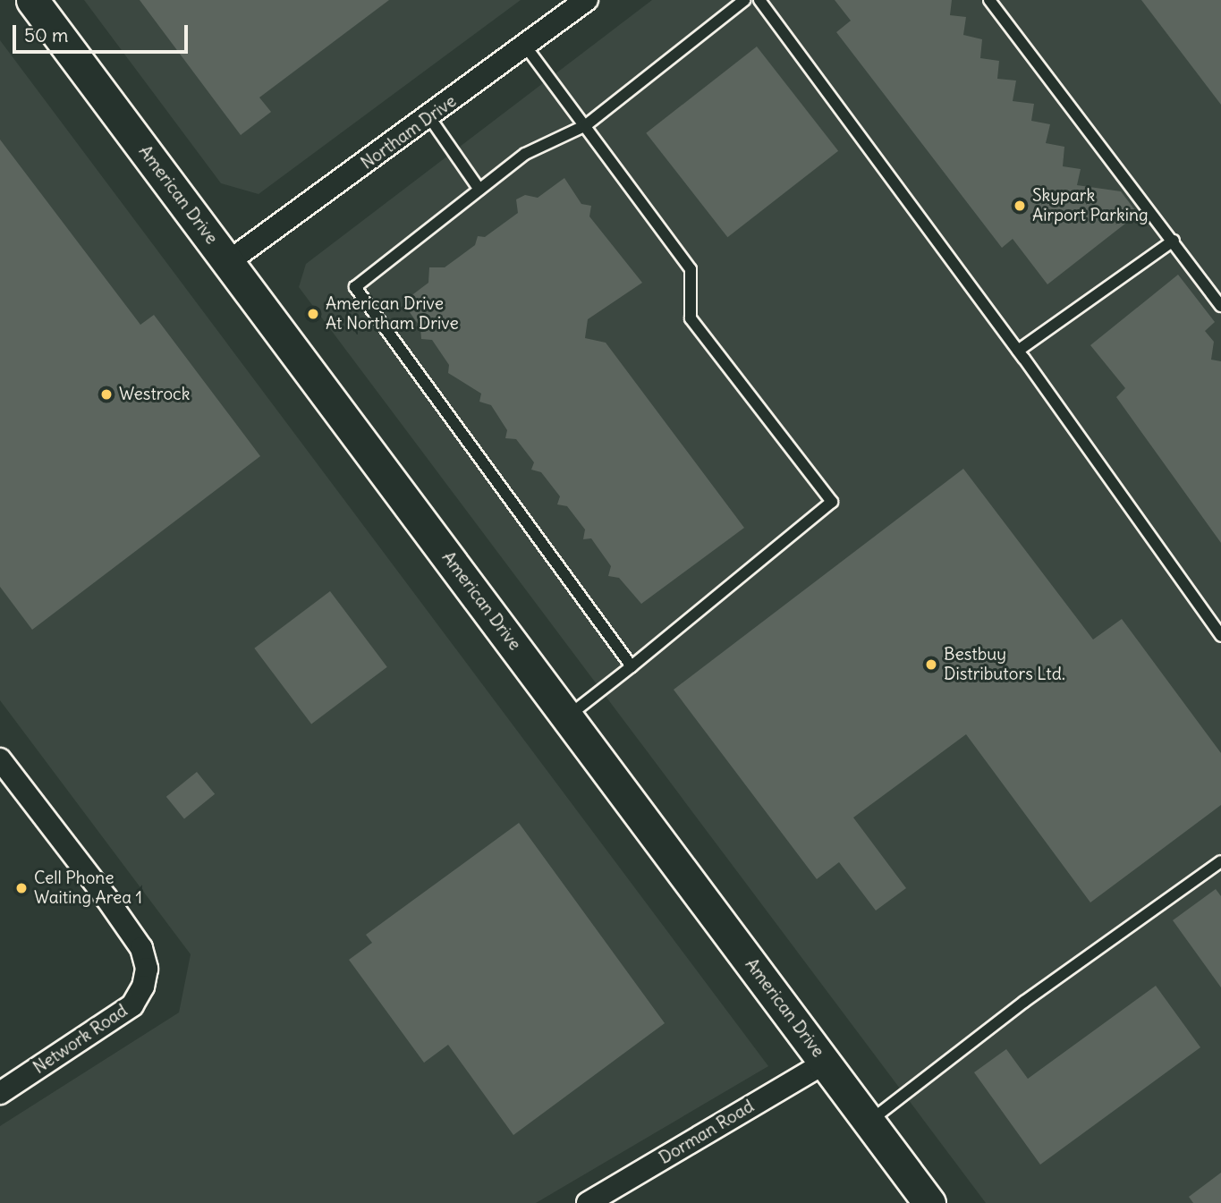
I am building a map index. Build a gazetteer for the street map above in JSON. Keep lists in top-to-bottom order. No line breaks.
{"streets":{"street":["Northam Drive","American Drive","Network Road","Dorman Road"]},"crossings":[["Northam Drive","American Drive"],["American Drive","Dorman Road"]],"places":["Skypark Airport Parking","American Drive At Northam Drive","Westrock","Bestbuy Distributors Ltd.","Cell Phone Waiting Area 1"],"scale_bar":"50 m"}
